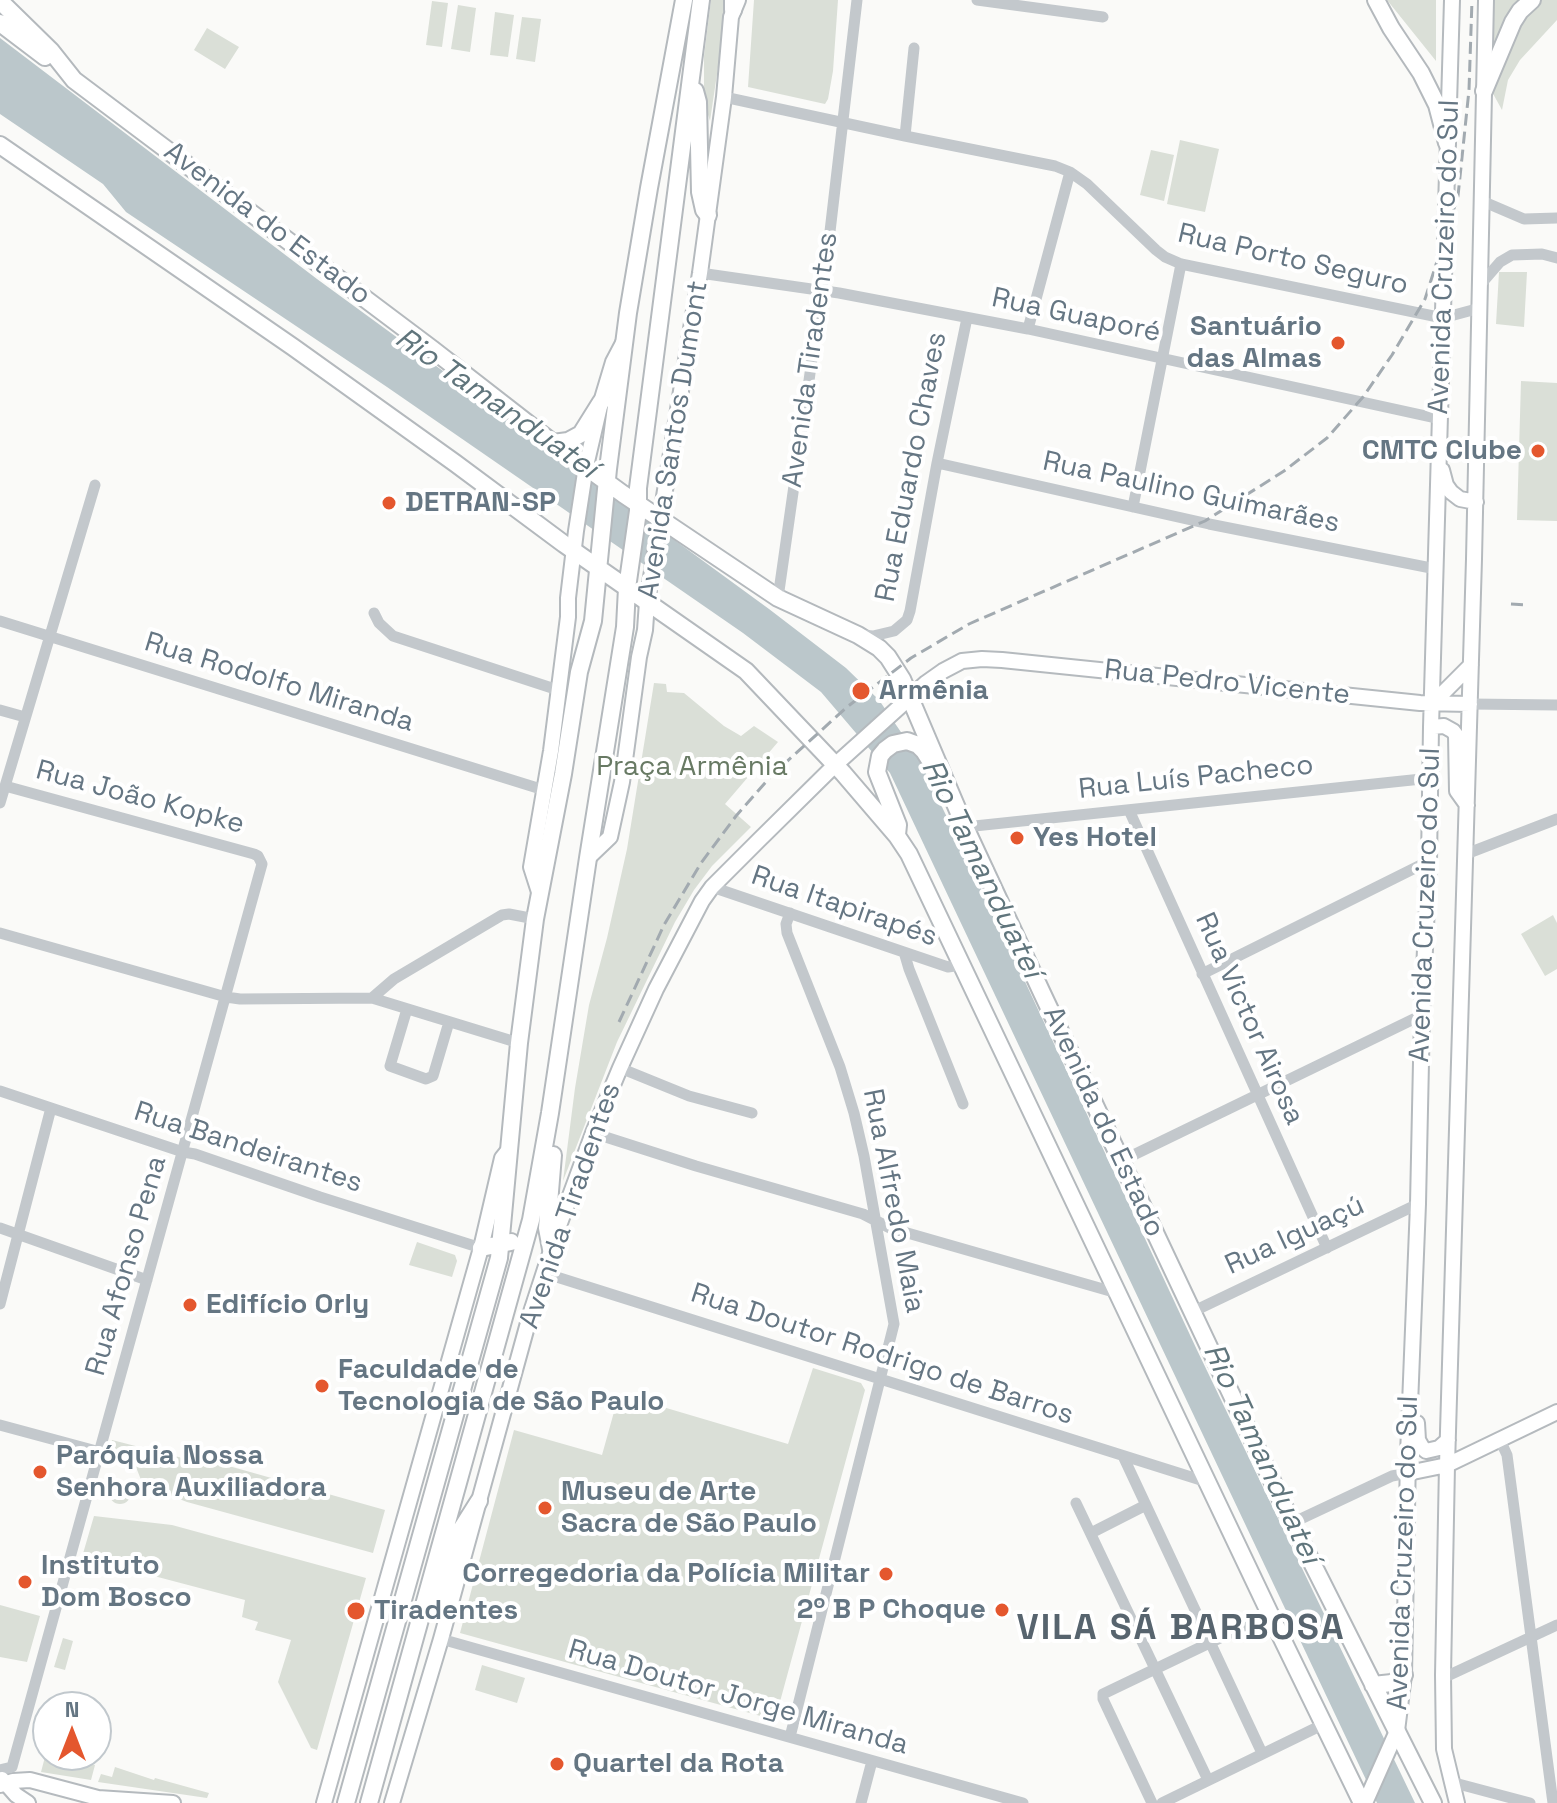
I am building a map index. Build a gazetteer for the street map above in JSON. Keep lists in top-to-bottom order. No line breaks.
{"streets":{"highway":["Avenida do Estado","Avenida Tiradentes","Avenida Santos Dumont"],"main road":["Avenida Cruzeiro do Sul","Rua Pedro Vicente"],"street":["Rua Porto Seguro","Rua Guaporé","Rua Eduardo Chaves","Rua Paulino Guimarães","Rua Rodolfo Miranda","Rua Luís Pacheco","Rua João Kopke","Rua Itapirapés","Rua Victor Airosa","Rua Bandeirantes","Rua Alfredo Maia","Rua Iguaçú","Rua Afonso Pena","Rua Doutor Rodrigo de Barros","Rua Doutor Jorge Miranda"]},"crossings":[["Avenida do Estado","Avenida Cruzeiro do Sul"],["Avenida do Estado","Avenida Tiradentes"],["Avenida do Estado","Avenida Santos Dumont"],["Avenida do Estado","Rua Eduardo Chaves"],["Avenida do Estado","Rua Pedro Vicente"],["Avenida do Estado","Rua Luís Pacheco"],["Avenida do Estado","Rua Iguaçú"],["Avenida Cruzeiro do Sul","Rua Porto Seguro"],["Avenida Cruzeiro do Sul","Rua Guaporé"],["Avenida Cruzeiro do Sul","Rua Paulino Guimarães"],["Avenida Cruzeiro do Sul","Rua Pedro Vicente"],["Avenida Cruzeiro do Sul","Rua Luís Pacheco"],["Avenida Cruzeiro do Sul","Rua Iguaçú"],["Rua Porto Seguro","Avenida Tiradentes"],["Rua Porto Seguro","Avenida Santos Dumont"],["Rua Guaporé","Avenida Tiradentes"],["Rua Guaporé","Avenida Santos Dumont"],["Rua Guaporé","Rua Eduardo Chaves"],["Avenida Tiradentes","Avenida Santos Dumont"],["Avenida Tiradentes","Rua Pedro Vicente"],["Avenida Tiradentes","Rua Itapirapés"],["Avenida Tiradentes","Rua Doutor Rodrigo de Barros"],["Avenida Tiradentes","Rua Doutor Jorge Miranda"],["Avenida Santos Dumont","Rua Rodolfo Miranda"],["Avenida Santos Dumont","Rua Bandeirantes"],["Rua Eduardo Chaves","Rua Paulino Guimarães"],["Rua Luís Pacheco","Rua Victor Airosa"],["Rua João Kopke","Rua Afonso Pena"],["Rua Itapirapés","Rua Alfredo Maia"],["Rua Victor Airosa","Rua Iguaçú"],["Rua Bandeirantes","Rua Afonso Pena"],["Rua Alfredo Maia","Rua Doutor Rodrigo de Barros"],["Rua Alfredo Maia","Rua Doutor Jorge Miranda"]],"districts":["VILA SÁ BARBOSA"],"water":["Rio Tamanduateí"],"parks":["Praça Armênia"],"places":["Santuário das Almas","CMTC Clube","DETRAN-SP","Armênia","Yes Hotel","Edifício Orly","Faculdade de Tecnologia de São Paulo","Paróquia Nossa Senhora Auxiliadora","Museu de Arte Sacra de São Paulo","Corregedoria da Polícia Militar","Instituto Dom Bosco","2º B P Choque","Tiradentes","Quartel da Rota"],"north":"top"}
